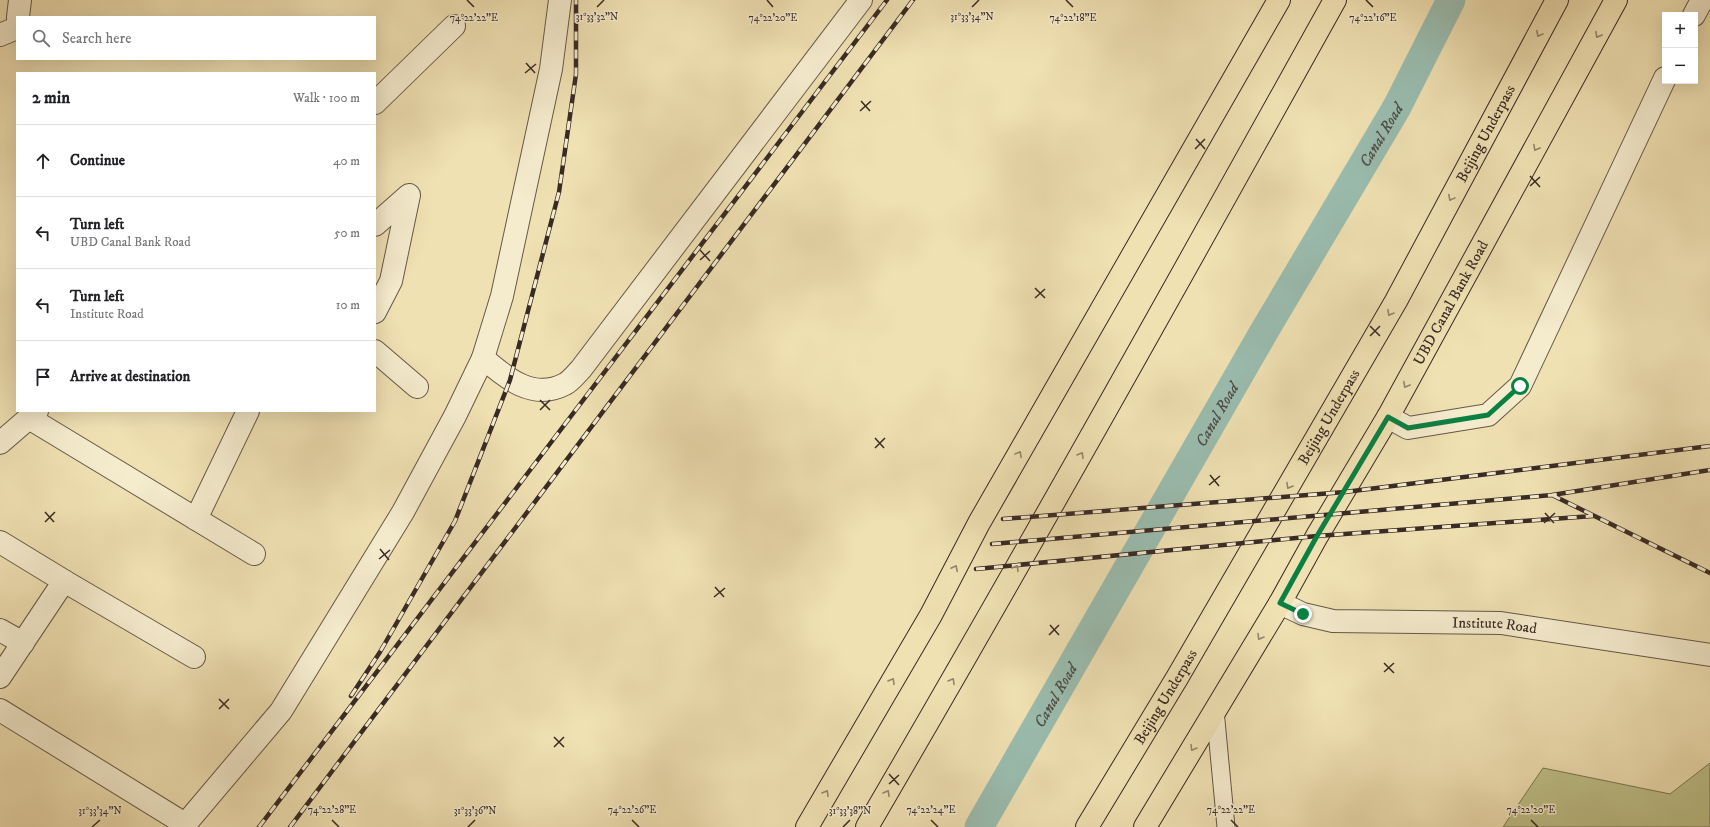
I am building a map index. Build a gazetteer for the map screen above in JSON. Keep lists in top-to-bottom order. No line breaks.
{"streets":{"main road":["Beijing Underpass","UBD Canal Bank Road"],"street":["Institute Road"]},"crossings":[["UBD Canal Bank Road","Institute Road"]],"one_way":["UBD Canal Bank Road"],"water":["Canal Road"],"page":{"map_buttons":["+","−"],"search":"Search here","heading":["2 min","Walk · 100 m"],"list":[["Continue","40 m"],["Turn left","UBD Canal Bank Road","50 m"],["Turn left","Institute Road","10 m"],"Arrive at destination"]},"coordinates":["31°33'32\"N","31°33'34\"N","74°22'18\"E","74°22'16\"E","74°22'22\"E","74°22'20\"E","74°22'28\"E","74°22'26\"E","74°22'24\"E","31°33'36\"N","31°33'38\"N"]}
